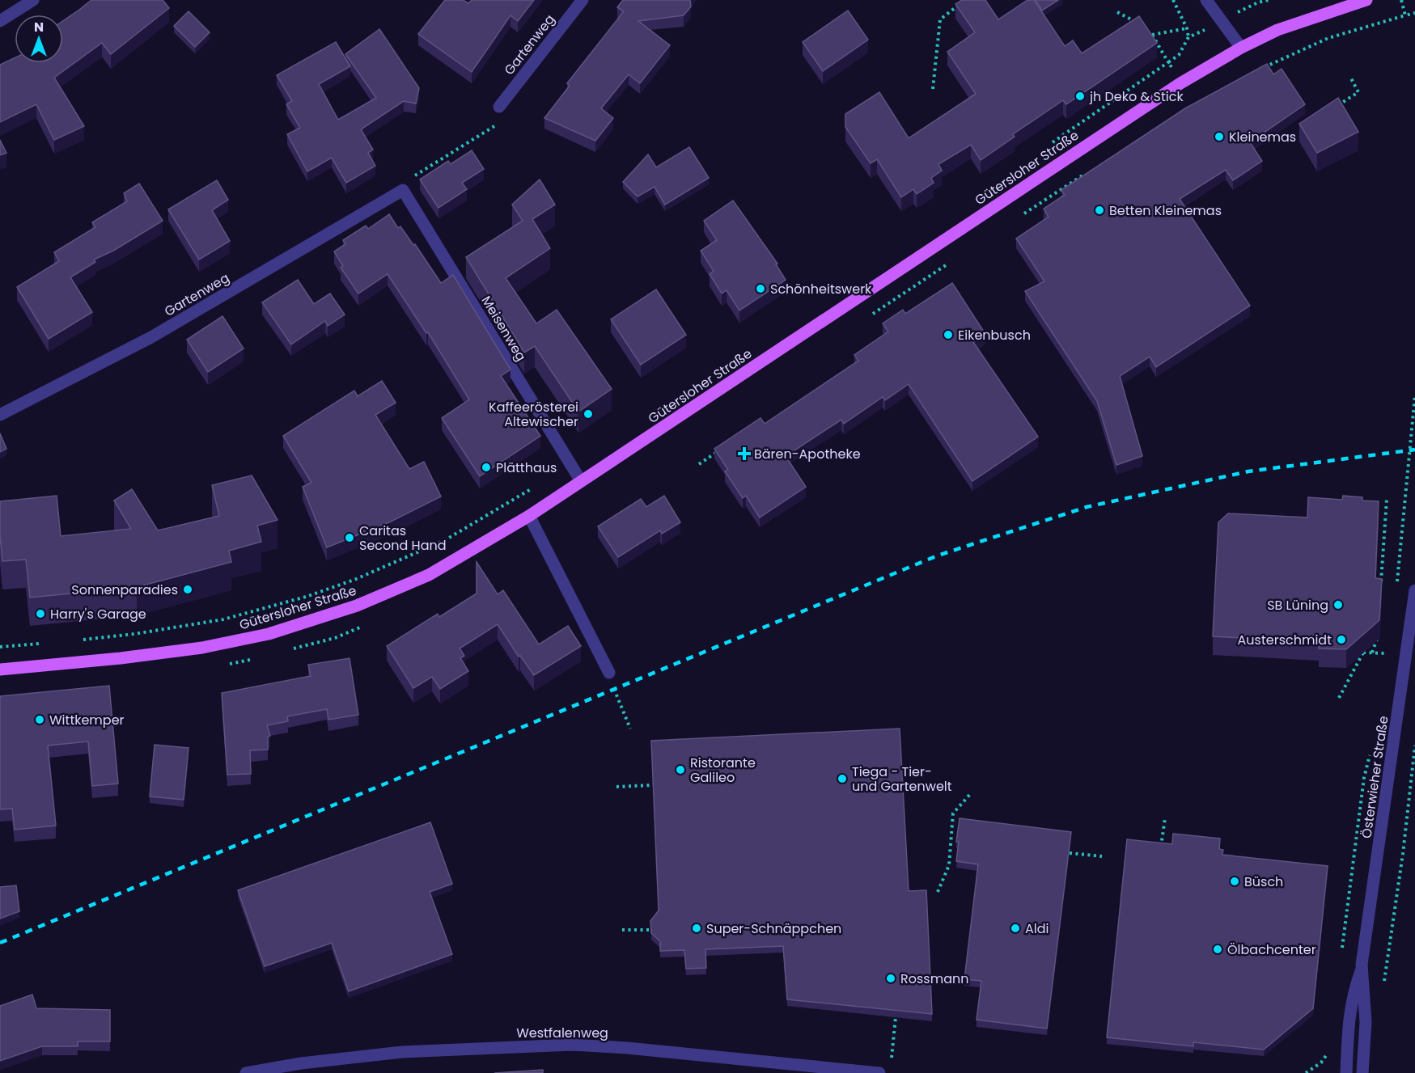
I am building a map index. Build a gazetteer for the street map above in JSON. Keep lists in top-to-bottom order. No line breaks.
{"streets":{"main road":["Gütersloher Straße"],"street":["Gartenweg","Meisenweg","Österwieher Straße","Westfalenweg"]},"crossings":[["Gartenweg","Meisenweg"],["Gütersloher Straße","Meisenweg"]],"places":{"other":["jh Deko & Stick","Kleinemas","Betten Kleinemas","Schönheitswerk","Eikenbusch","Kaffeerösterei Altewischer","Plätthaus","Caritas Second Hand","Sonnenparadies","SB Lüning","Harry's Garage","Austerschmidt","Wittkemper","Ristorante Galileo","Tiega - Tier- und Gartenwelt","Büsch","Super-Schnäppchen","Aldi","Ölbachcenter","Rossmann"],"health":["Bären-Apotheke"]},"north":"top"}
